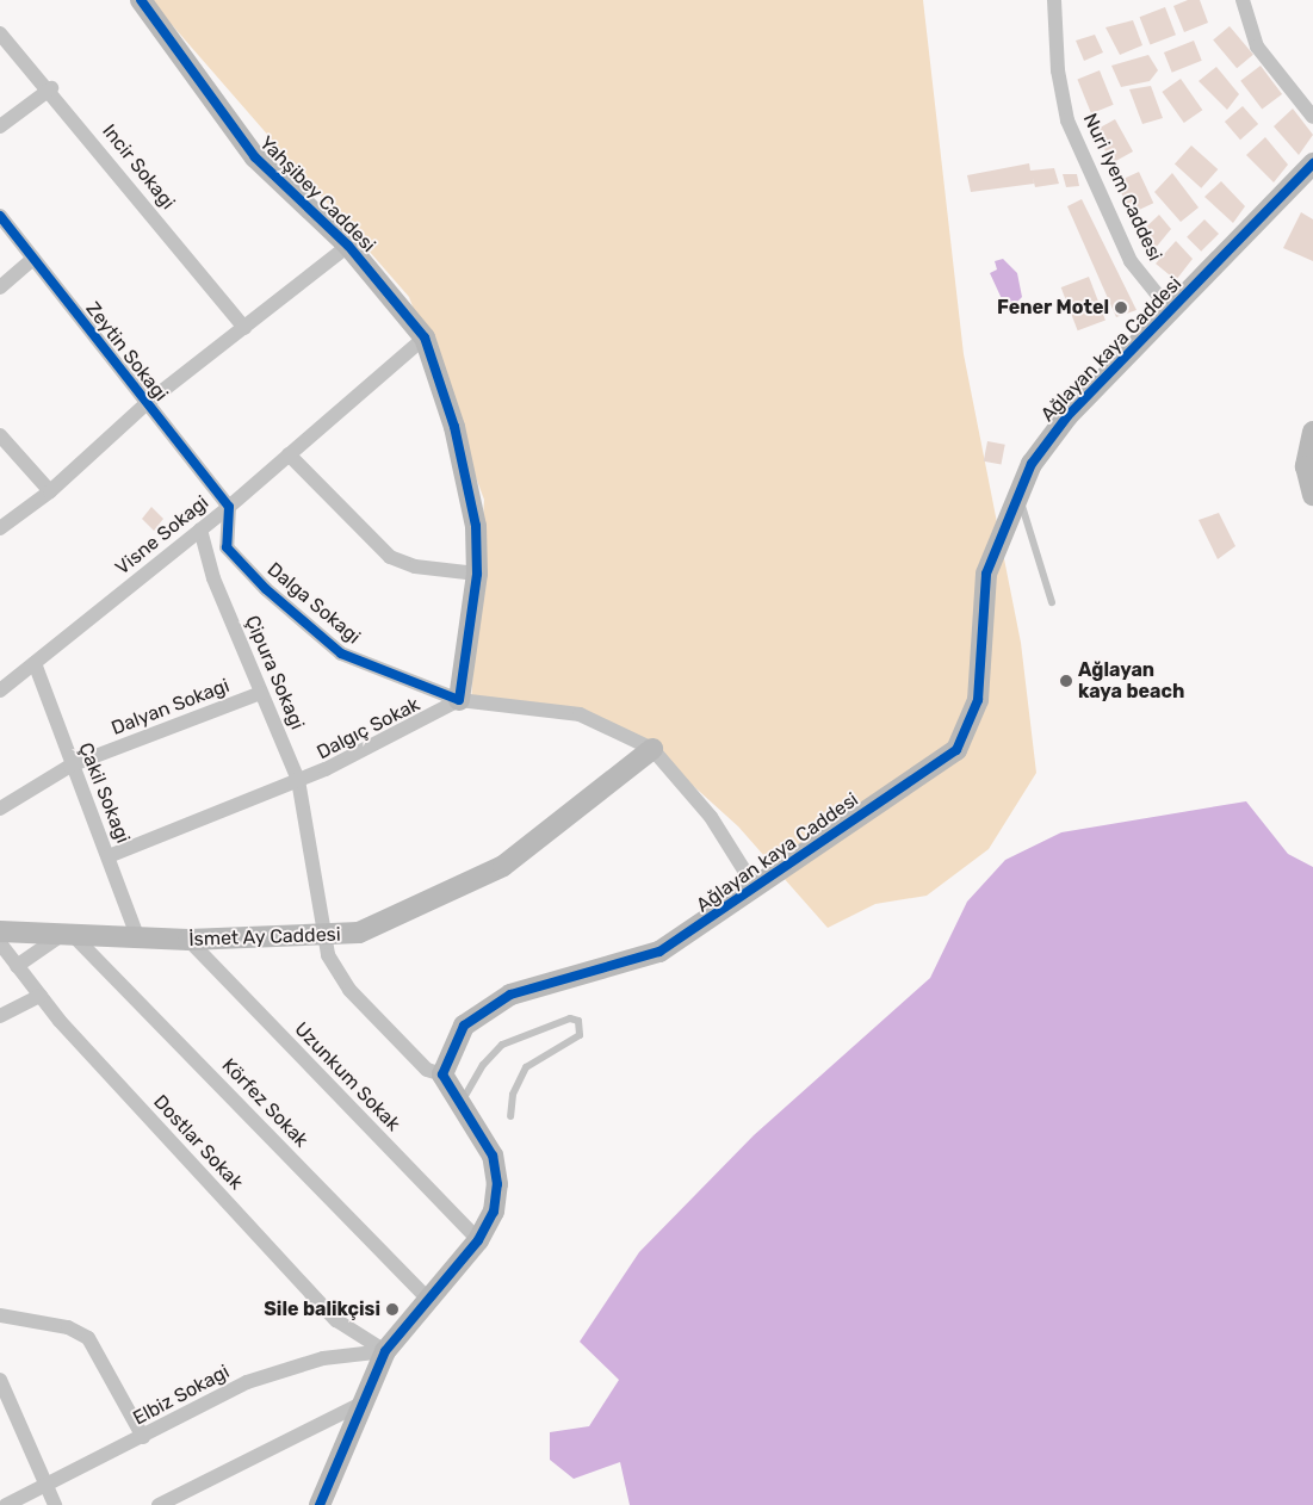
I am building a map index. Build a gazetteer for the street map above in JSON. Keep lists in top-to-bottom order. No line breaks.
{"streets":{"street":["Incir Sokagi","Nuri Iyem Caddesi","Yahşibey Caddesi","Ağlayan kaya Caddesi","Zeytin Sokagi","Visne Sokagi","Dalga Sokagi","Çipura Sokagi","Dalyan Sokagi","Dalgıç Sokak","Çakil Sokagi","İsmet Ay Caddesi","Uzunkum Sokak","Körfez Sokak","Dostlar Sokak","Elbiz Sokagi"]},"crossings":[["Nuri Iyem Caddesi","Ağlayan kaya Caddesi"],["Yahşibey Caddesi","Visne Sokagi"],["Yahşibey Caddesi","Dalga Sokagi"],["Yahşibey Caddesi","Dalgıç Sokak"],["Ağlayan kaya Caddesi","Çipura Sokagi"],["Zeytin Sokagi","Visne Sokagi"],["Zeytin Sokagi","Dalga Sokagi"],["Visne Sokagi","Dalga Sokagi"],["Visne Sokagi","Çipura Sokagi"],["Visne Sokagi","Çakil Sokagi"],["Dalga Sokagi","Dalgıç Sokak"],["Çipura Sokagi","Dalyan Sokagi"],["Çipura Sokagi","Dalgıç Sokak"],["Çipura Sokagi","İsmet Ay Caddesi"],["Dalyan Sokagi","Çakil Sokagi"],["Dalgıç Sokak","Çakil Sokagi"],["Çakil Sokagi","İsmet Ay Caddesi"],["İsmet Ay Caddesi","Uzunkum Sokak"],["İsmet Ay Caddesi","Körfez Sokak"],["Dostlar Sokak","Elbiz Sokagi"]],"places":["Fener Motel","Ağlayan kaya beach","Sile balikçisi"]}
